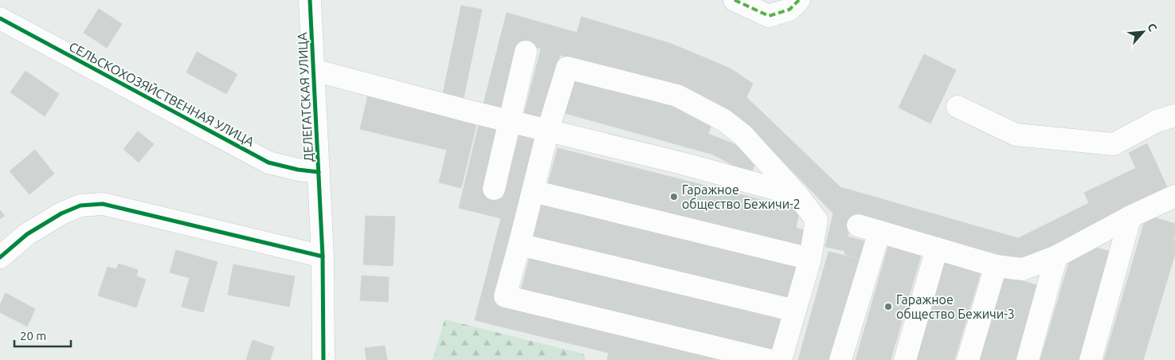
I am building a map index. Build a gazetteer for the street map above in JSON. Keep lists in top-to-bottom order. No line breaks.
{"streets":{"street":["СЕЛЬСКОХОЗЯЙСТВЕННАЯ УЛИЦА","ДЕЛЕГАТСКАЯ УЛИЦА"]},"crossings":[["СЕЛЬСКОХОЗЯЙСТВЕННАЯ УЛИЦА","ДЕЛЕГАТСКАЯ УЛИЦА"]],"places":["Гаражное общество Бежичи-2","Гаражное общество Бежичи-3"],"scale_bar":"20 m","north":"top right"}
